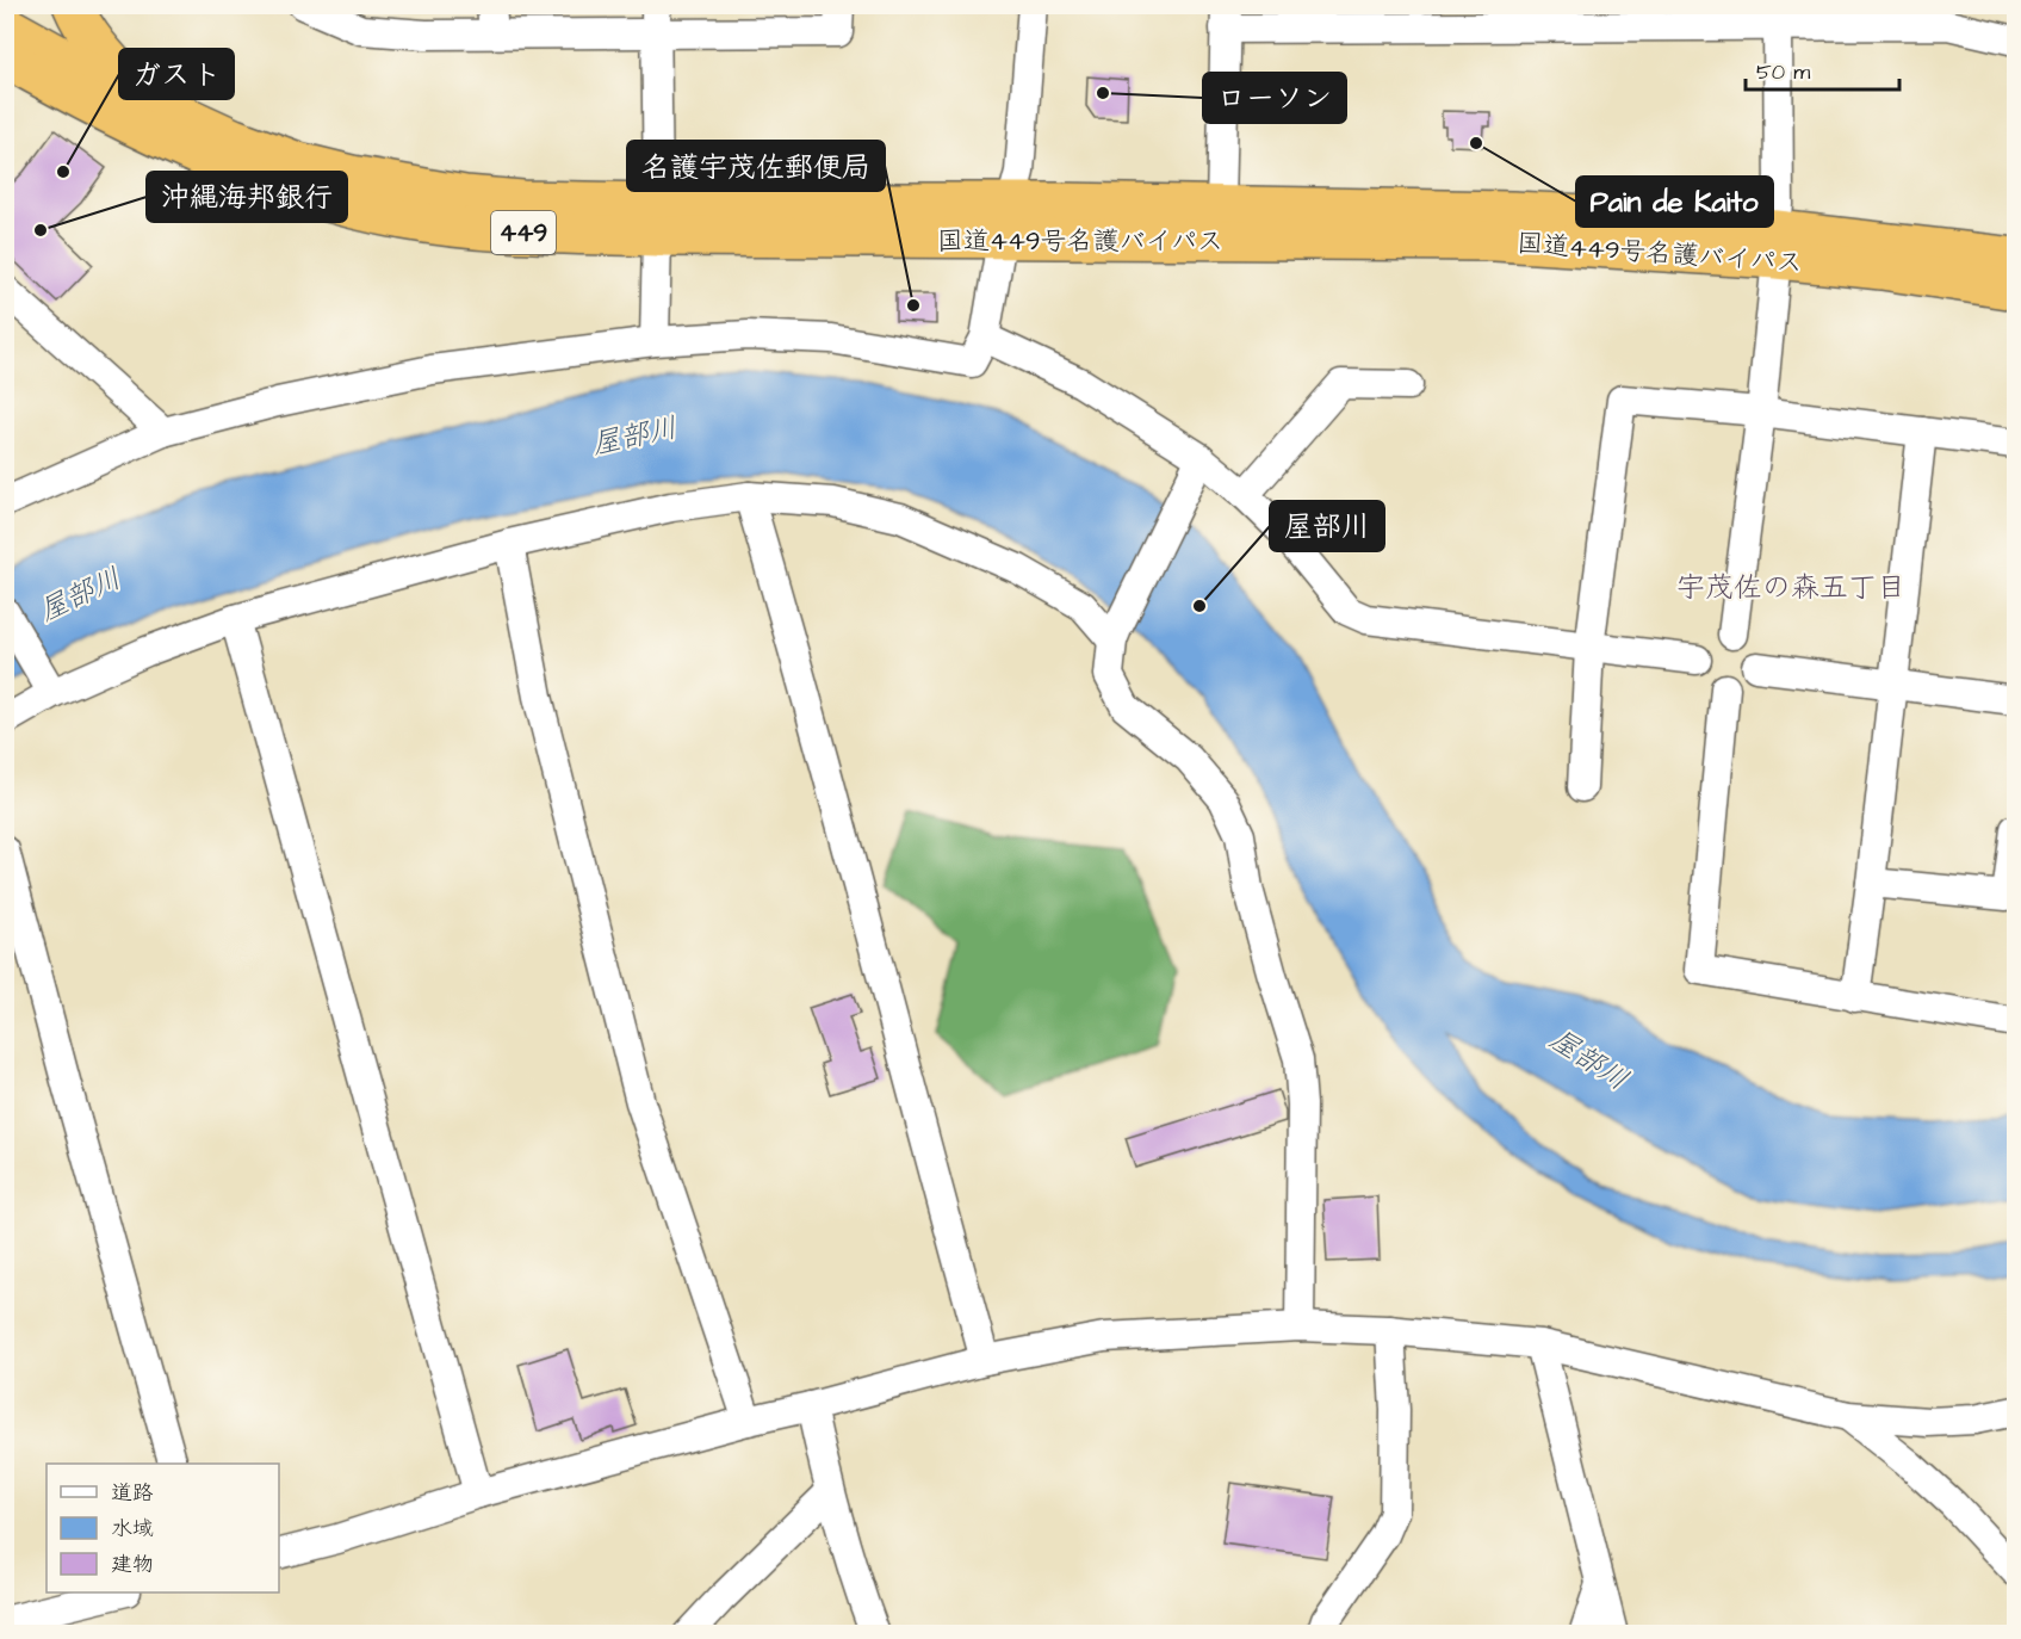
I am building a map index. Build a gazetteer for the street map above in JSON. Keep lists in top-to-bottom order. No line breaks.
{"streets":{"highway":["449","国道449号名護バイパス"]},"districts":["宇茂佐の森五丁目"],"water":["屋部川"],"places":["ローソン","Pain de Kaito","ガスト","沖縄海邦銀行","名護宇茂佐郵便局","屋部川"],"legend":["道路","水域","建物"],"scale_bar":"50 m"}
